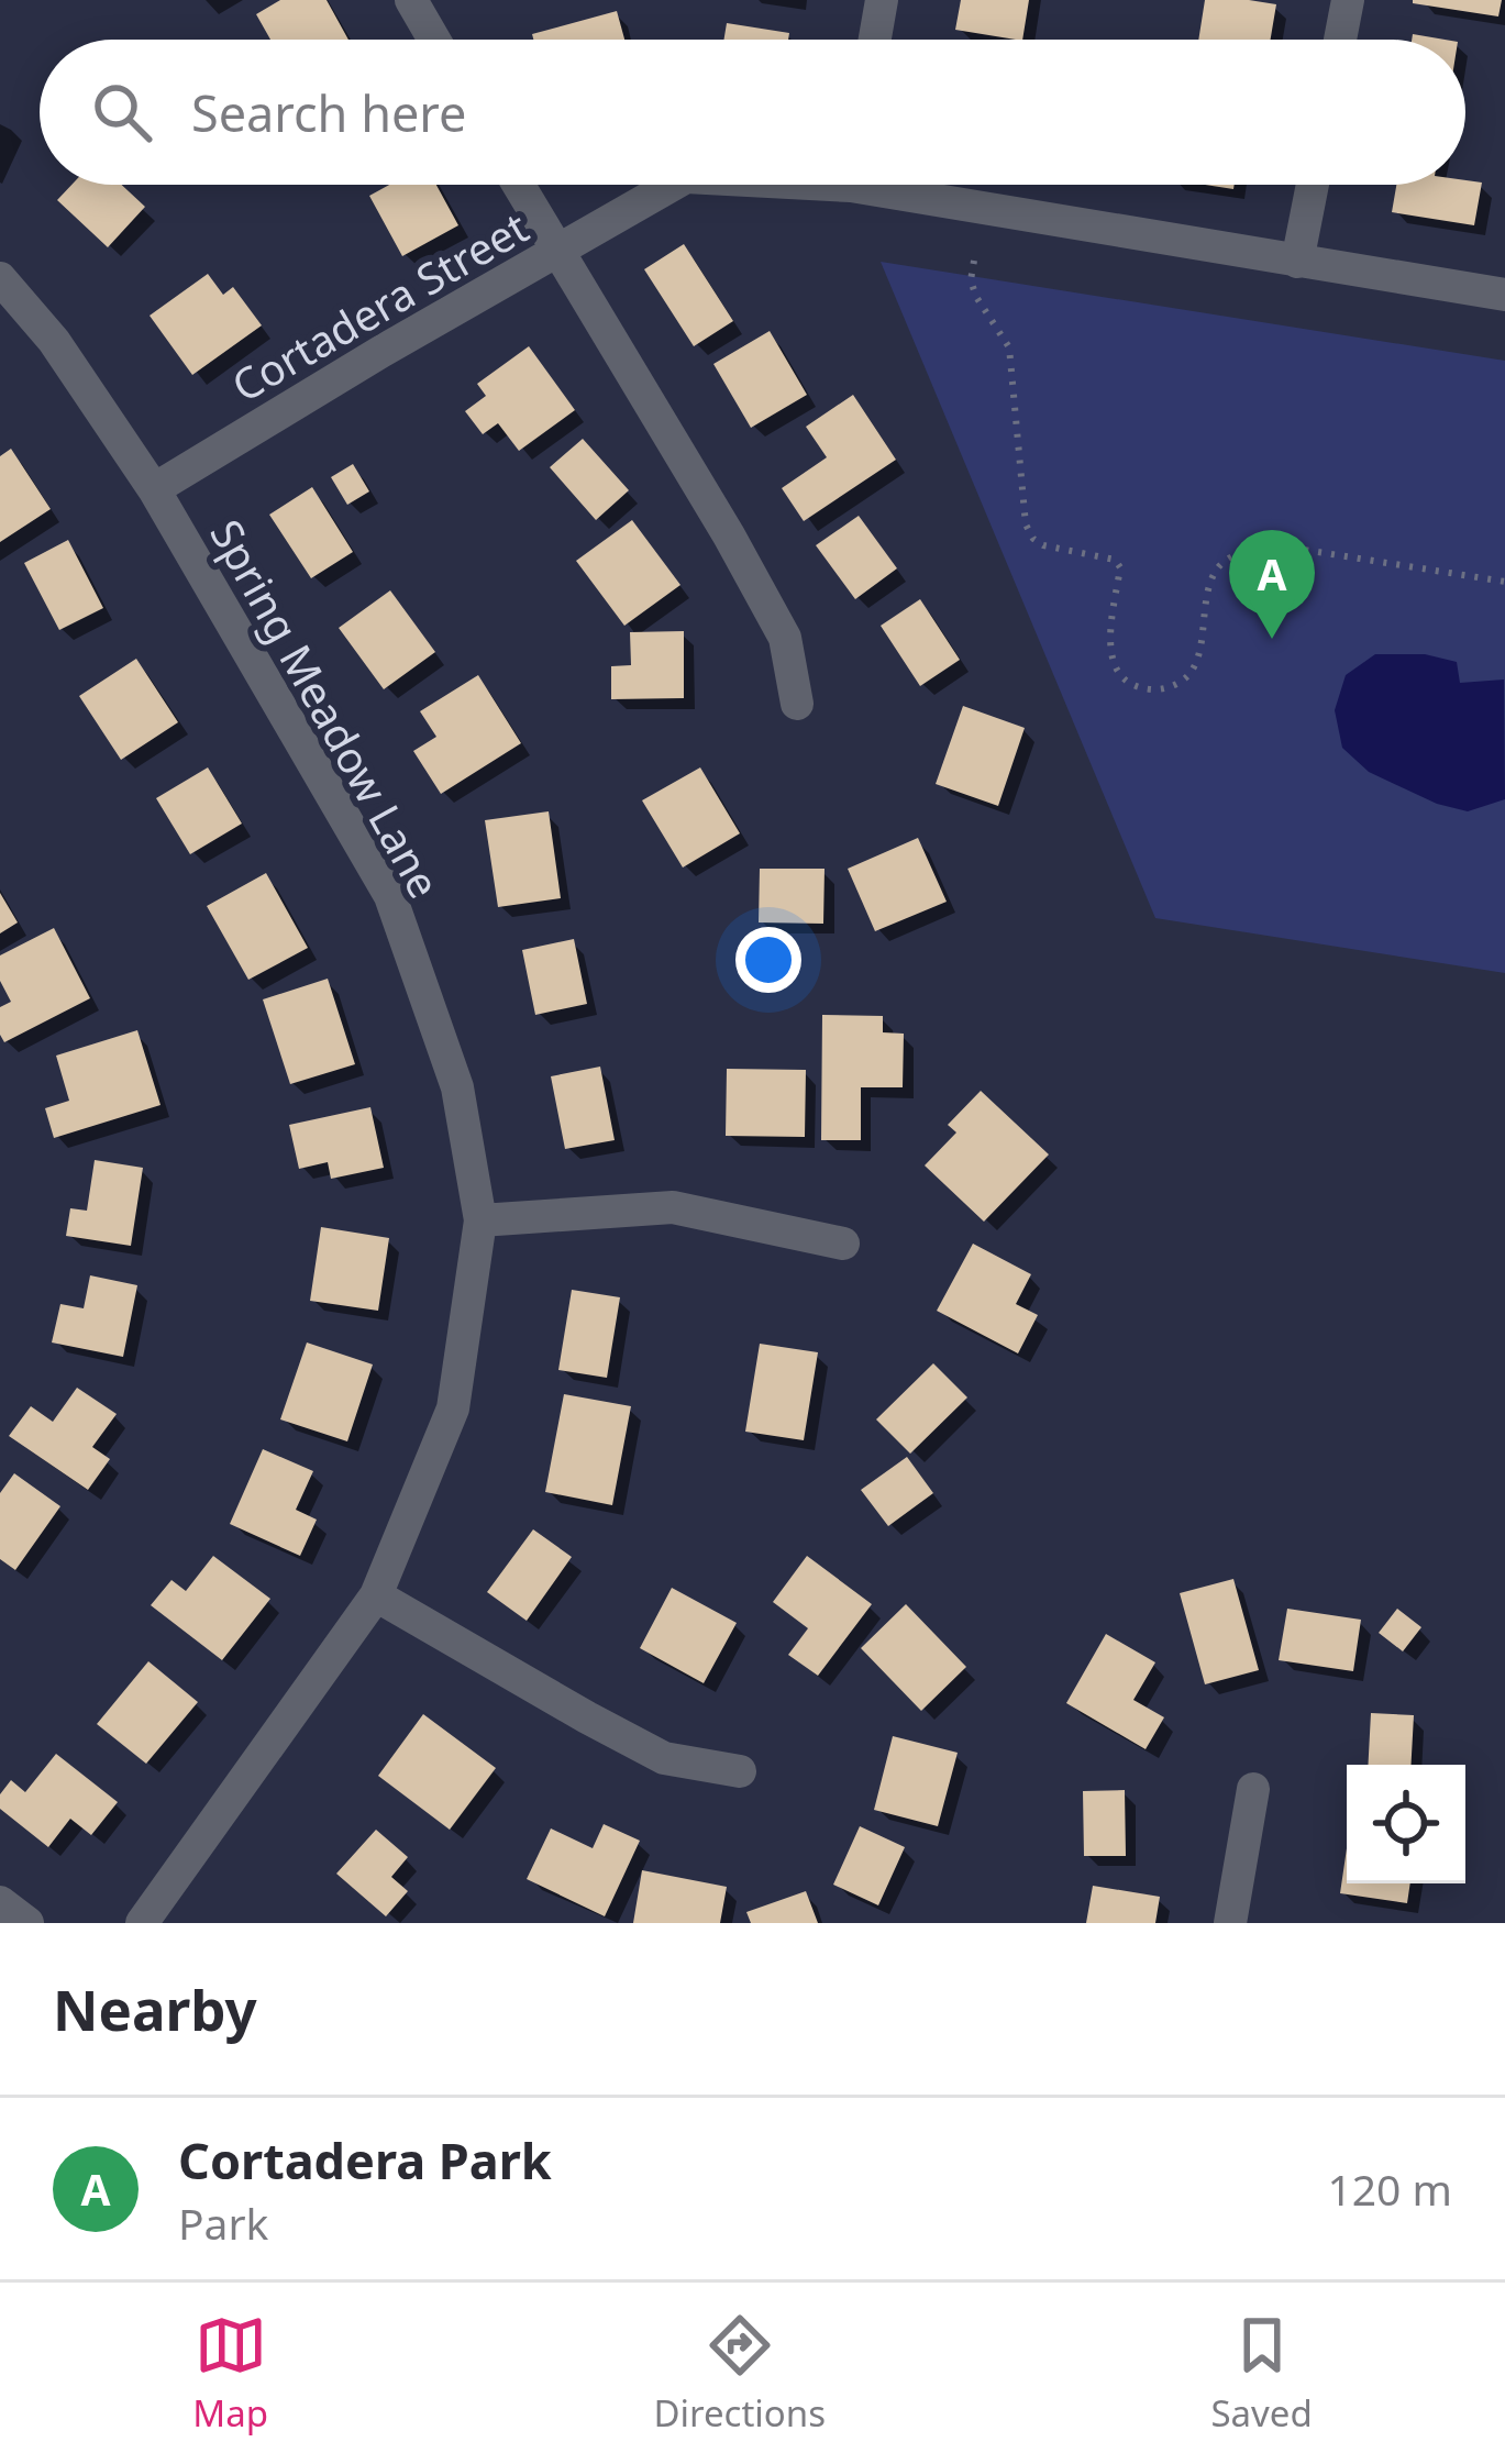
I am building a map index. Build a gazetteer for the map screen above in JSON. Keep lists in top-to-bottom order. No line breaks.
{"streets":{"street":["Cortadera Street","Spring Meadow Lane"]},"crossings":[["Cortadera Street","Spring Meadow Lane"]],"page":{"search":"Search here","pins":"A","heading":"Nearby","list":[{"mark":"A","name":"Cortadera Park","note":"Park","value":"120 m"}],"nav":["Map","Directions","Saved"]}}
